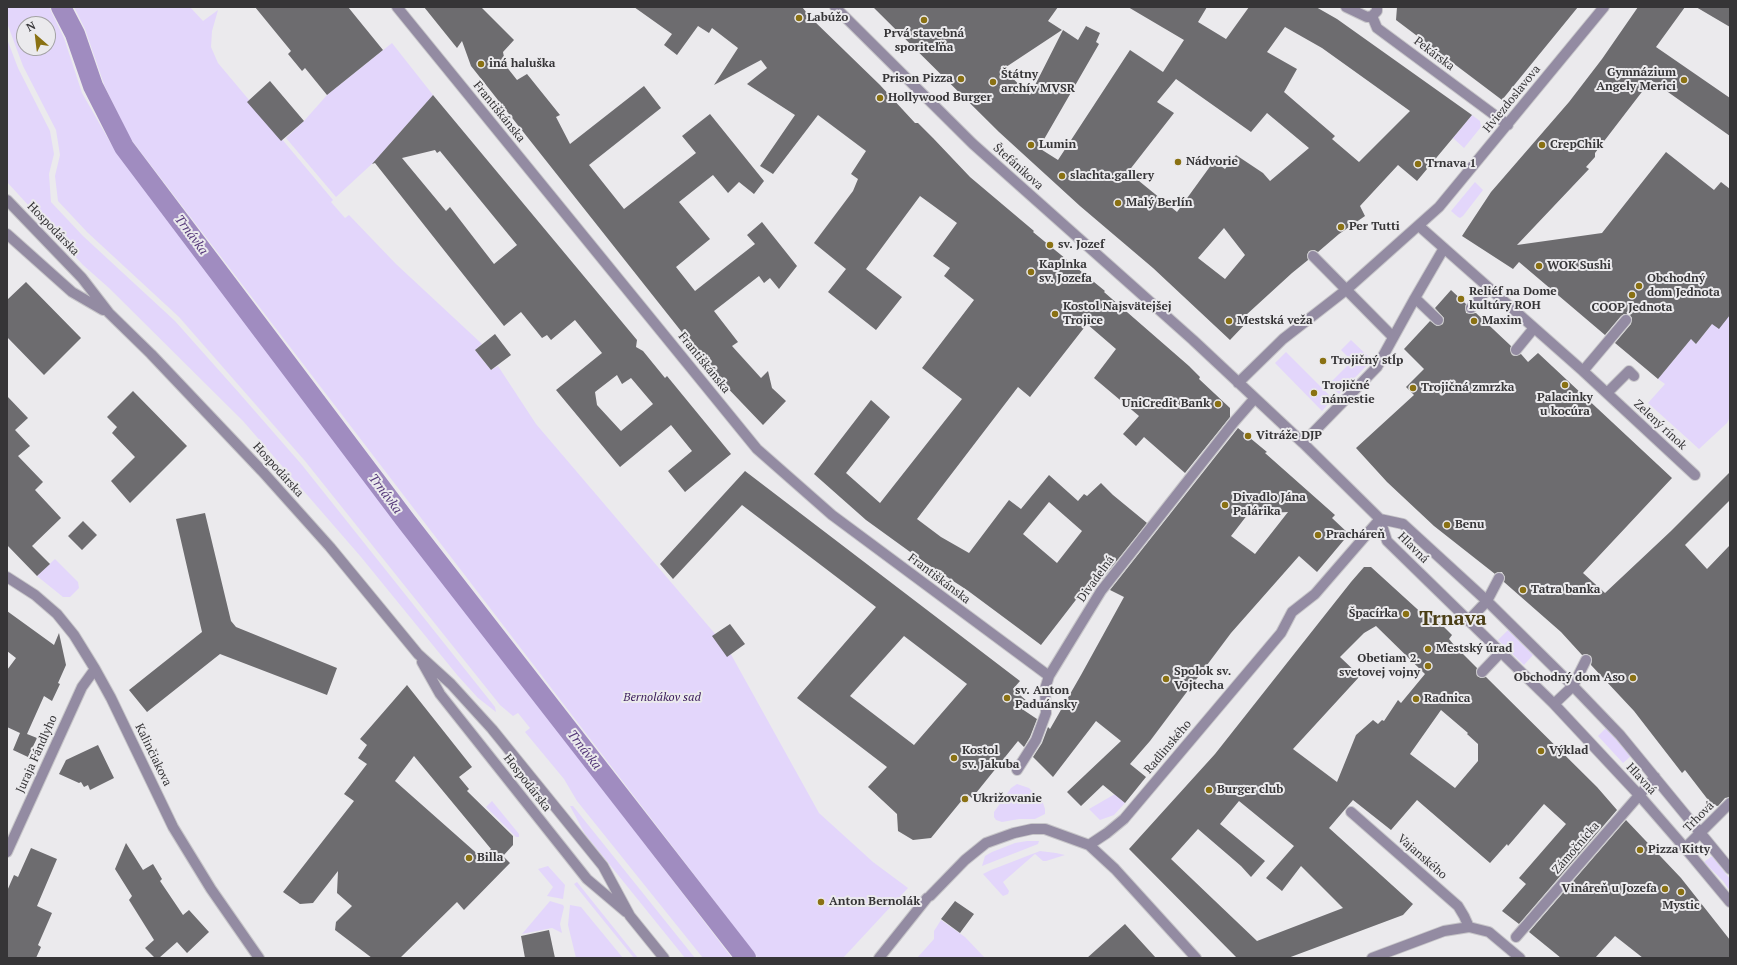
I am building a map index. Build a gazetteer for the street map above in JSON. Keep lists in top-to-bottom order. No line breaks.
{"streets":{"street":["Pekárska","Hviezdoslavova","Františkánska","Štefánikova","Hospodárska","Zelený rínok","Hlavná","Divadelná","Radlinského","Juraja Fándlyho","Kalinčiakova","Trhová","Zámočnícka","Vajanského"]},"crossings":[["Pekárska","Hviezdoslavova"],["Františkánska","Divadelná"],["Hlavná","Radlinského"],["Hlavná","Trhová"],["Hlavná","Zámočnícka"],["Juraja Fándlyho","Kalinčiakova"]],"districts":["Trnava"],"water":["Trnávka"],"parks":["Bernolákov sad"],"places":["Labúžo","Prvá stavebná sporiteľňa","iná haluška","Prison Pizza","Gymnázium Angely Merici","Štátny archív MVSR","Hollywood Burger","Lumin","CrepChik","Nádvorie","Trnava 1","slachta.gallery","Malý Berlín","Per Tutti","sv. Jozef","WOK Sushi","Kaplnka sv. Jozefa","Obchodný dom Jednota","COOP Jednota","Reliéf na Dome kultúry ROH","Kostol Najsvätejšej Trojice","Mestská veža","Maxim","Trojičný stĺp","Palacinky u kocúra","Trojičná zmrzka","Trojičné námestie","UniCredit Bank","Vitráže DJP","Divadlo Jána Palárika","Benu","Pracháreň","Tatra banka","Špacírka","Mestský úrad","Obetiam 2. svetovej vojny","Obchodný dom Aso","Spolok sv. Vojtecha","sv. Anton Paduánsky","Radnica","Výklad","Kostol sv. Jakuba","Burger club","Ukrižovanie","Pizza Kitty","Billa","Vináreň u Jozefa","Mystic","Anton Bernolák"],"north":"top left"}
